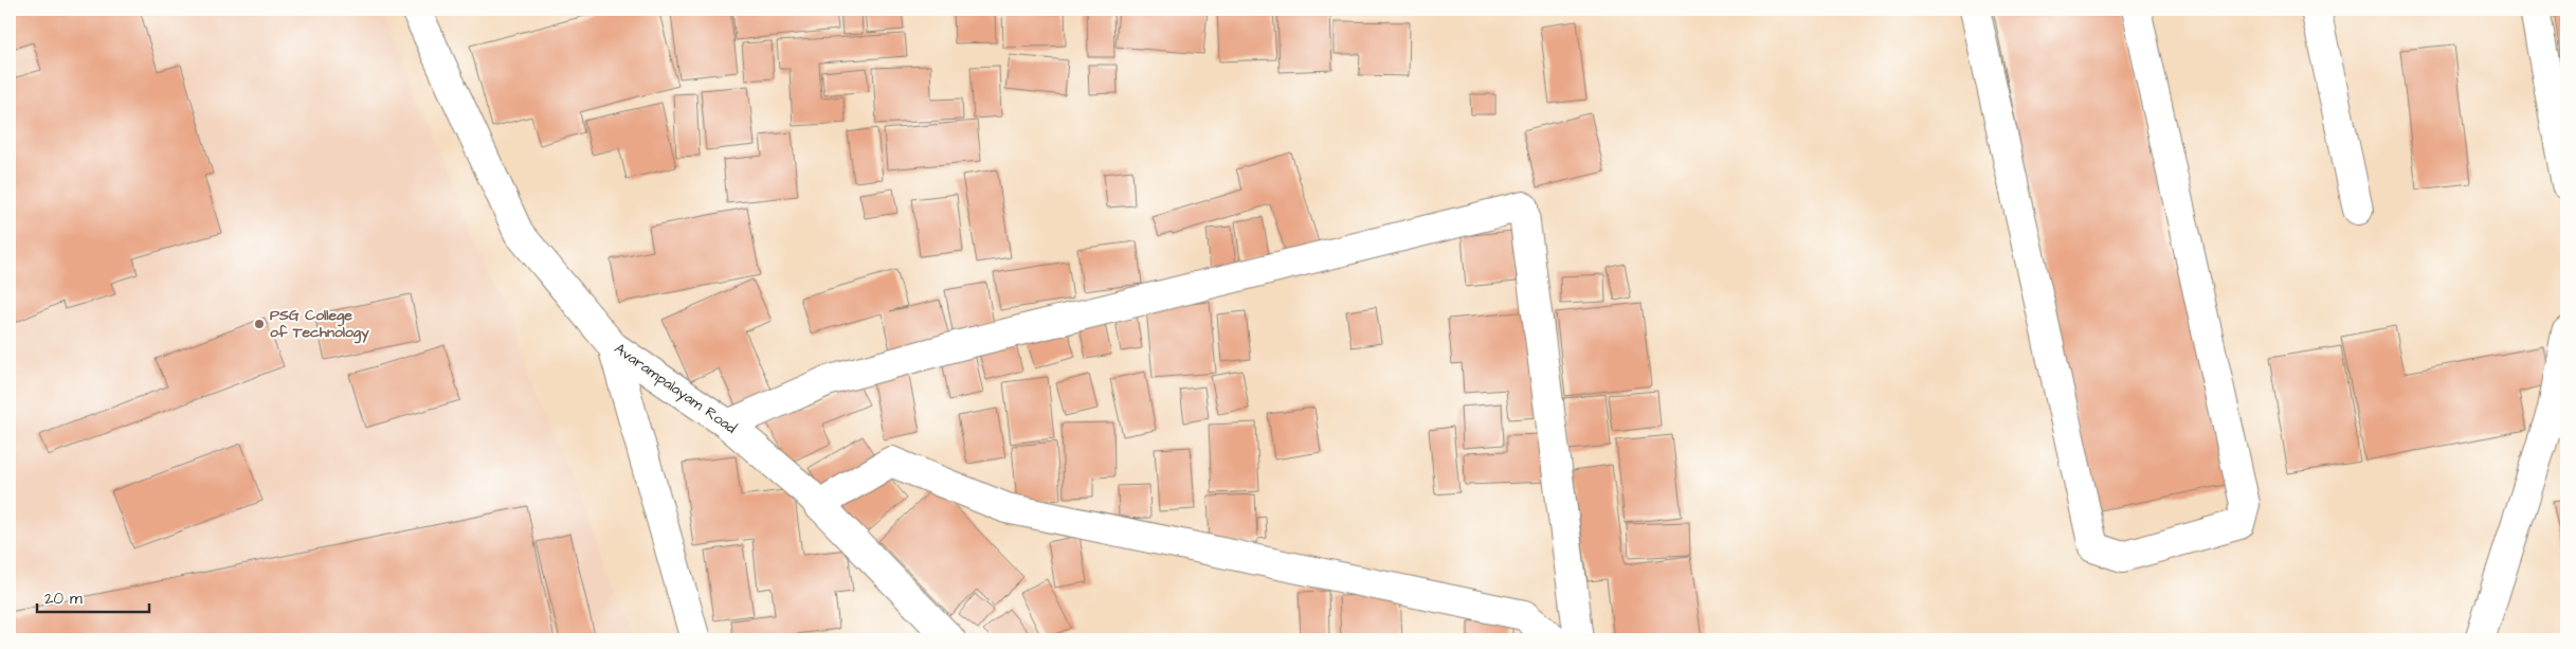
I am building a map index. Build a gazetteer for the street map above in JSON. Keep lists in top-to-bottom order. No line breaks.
{"streets":{"street":["Avarampalayam Road"]},"places":["PSG College of Technology"],"scale_bar":"20 m"}
